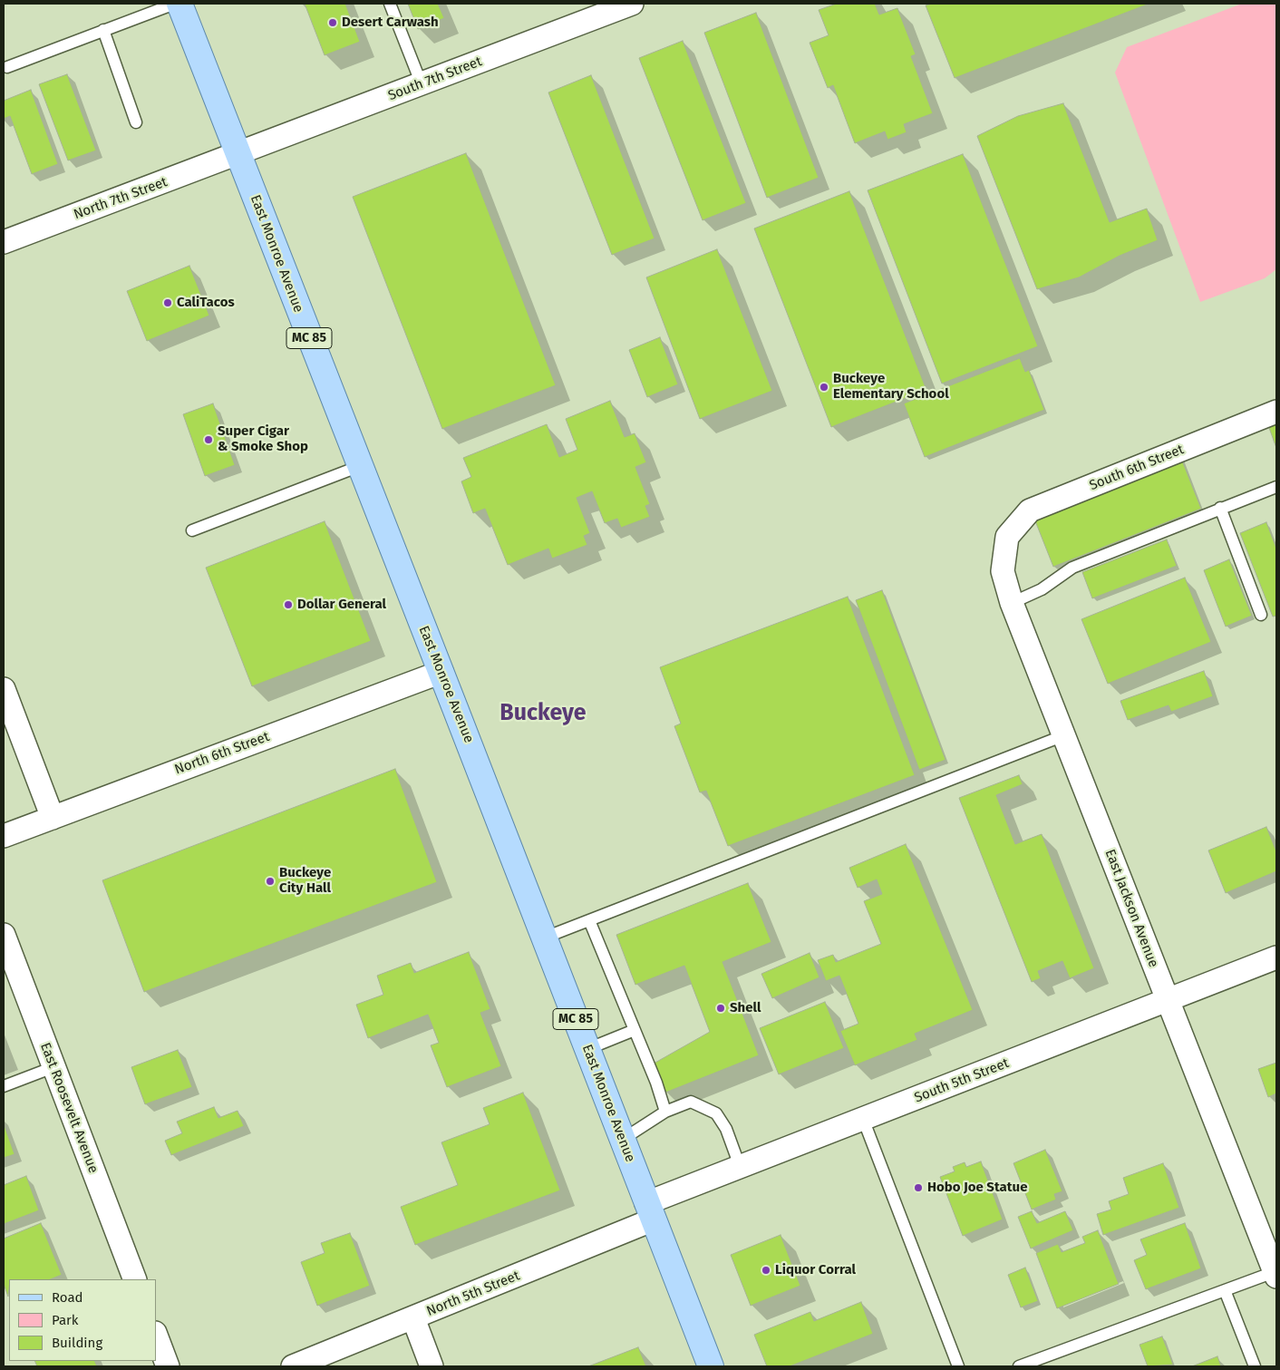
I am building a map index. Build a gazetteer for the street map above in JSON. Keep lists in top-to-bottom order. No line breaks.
{"streets":{"main road":["East Monroe Avenue","MC 85"],"street":["South 7th Street","North 7th Street","South 6th Street","North 6th Street","East Jackson Avenue","South 5th Street","East Roosevelt Avenue","North 5th Street"]},"crossings":[["South 7th Street","North 7th Street"],["South 7th Street","East Monroe Avenue"],["North 7th Street","East Monroe Avenue"],["East Monroe Avenue","North 6th Street"],["East Monroe Avenue","South 5th Street"],["East Monroe Avenue","North 5th Street"],["South 6th Street","East Jackson Avenue"],["East Jackson Avenue","South 5th Street"],["South 5th Street","North 5th Street"]],"districts":["Buckeye"],"places":["Desert Carwash","CaliTacos","Buckeye Elementary School","Super Cigar & Smoke Shop","Dollar General","Buckeye City Hall","Shell","Hobo Joe Statue","Liquor Corral"],"legend":["Road","Park","Building"]}
